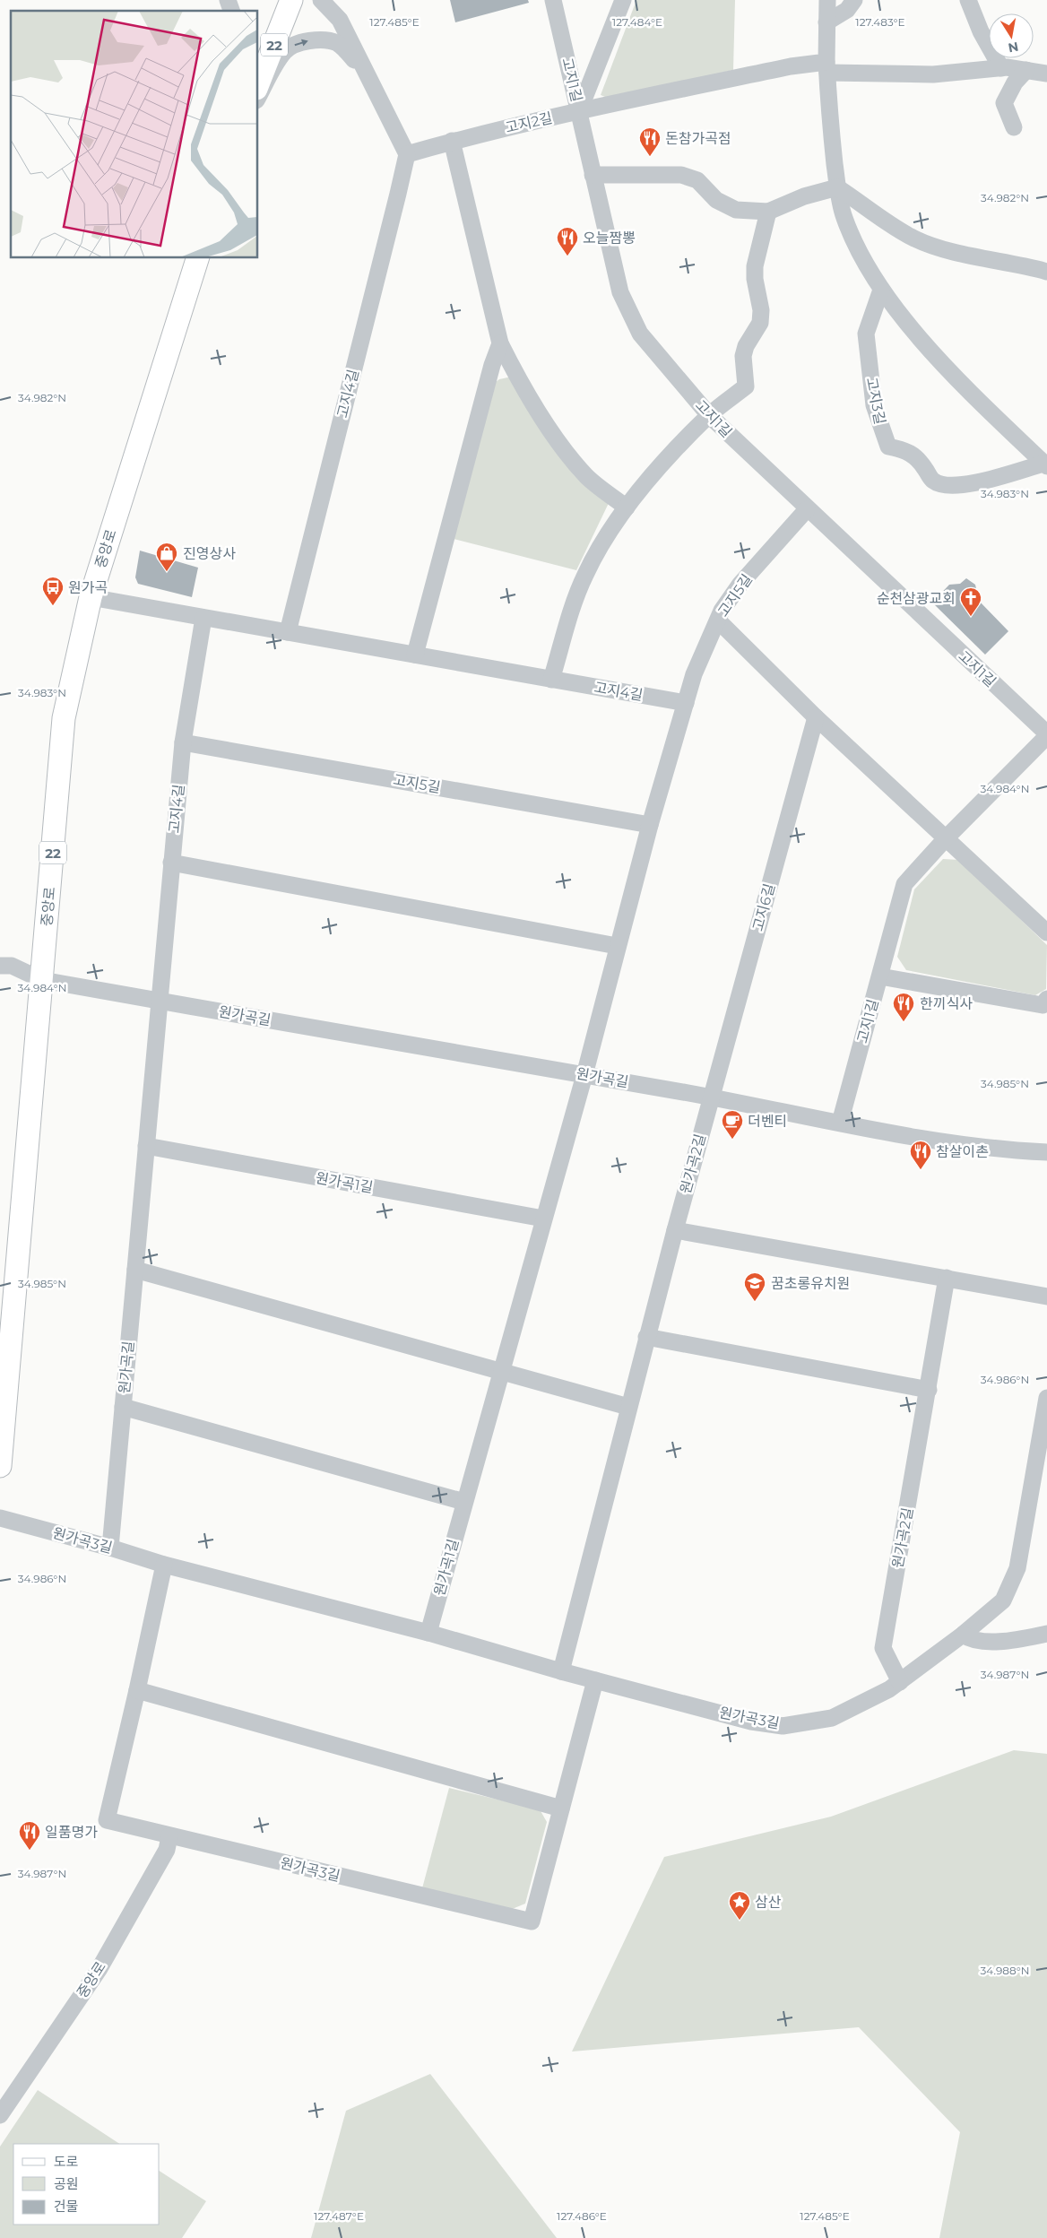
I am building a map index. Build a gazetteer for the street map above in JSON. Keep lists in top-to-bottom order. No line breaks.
{"streets":{"main road":["22","중앙로"],"street":["고지1길","고지2길","고지4길","고지3길","고지5길","고지6길","원가곡길","원가곡2길","원가곡1길","원가곡3길"]},"crossings":[["고지1길","고지2길"],["고지1길","고지5길"],["고지1길","원가곡길"],["고지2길","고지4길"],["고지4길","중앙로"],["고지4길","고지5길"],["고지4길","원가곡길"],["중앙로","원가곡길"],["중앙로","원가곡3길"],["고지5길","원가곡길"],["고지5길","원가곡1길"],["고지6길","원가곡길"],["고지6길","원가곡2길"],["원가곡길","원가곡2길"],["원가곡길","원가곡1길"],["원가곡길","원가곡3길"],["원가곡2길","원가곡3길"],["원가곡1길","원가곡3길"]],"places":{"restaurant":["돈참가곡점","오늘짬뽕","한끼식사","참살이촌","일품명가"],"shop":["진영상사"],"bus stop":["원가곡"],"church":["순천삼광교회"],"cafe":["더벤티"],"school or university":["꿈초롱유치원"],"place":["삼산"]},"legend":["도로","공원","건물"],"north":"bottom","coordinates":["127.485°E","127.484°E","127.483°E","34.982°N","34.983°N","34.984°N","34.985°N","34.986°N","34.987°N","34.988°N","127.487°E","127.486°E"]}
